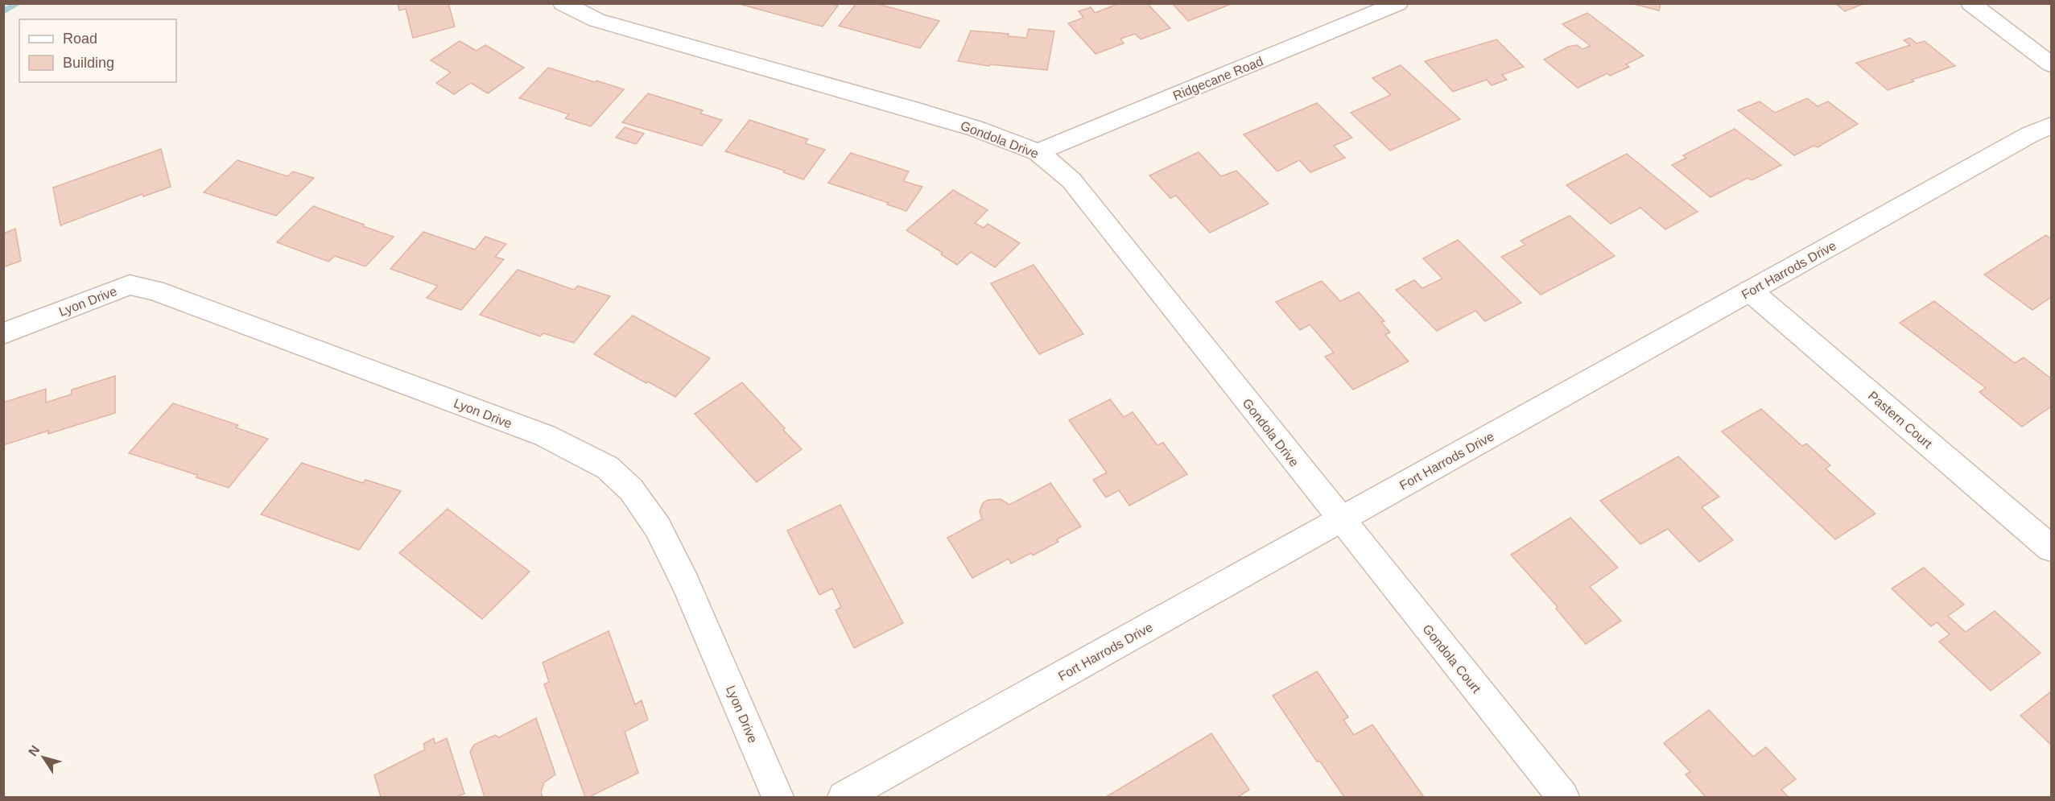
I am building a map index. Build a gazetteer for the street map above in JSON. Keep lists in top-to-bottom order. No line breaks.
{"streets":{"street":["Ridgecane Road","Gondola Drive","Fort Harrods Drive","Lyon Drive","Pastern Court","Gondola Court"]},"crossings":[["Ridgecane Road","Gondola Drive"],["Gondola Drive","Fort Harrods Drive"],["Gondola Drive","Gondola Court"],["Fort Harrods Drive","Pastern Court"],["Fort Harrods Drive","Gondola Court"]],"legend":["Road","Building"],"north":"top left"}
